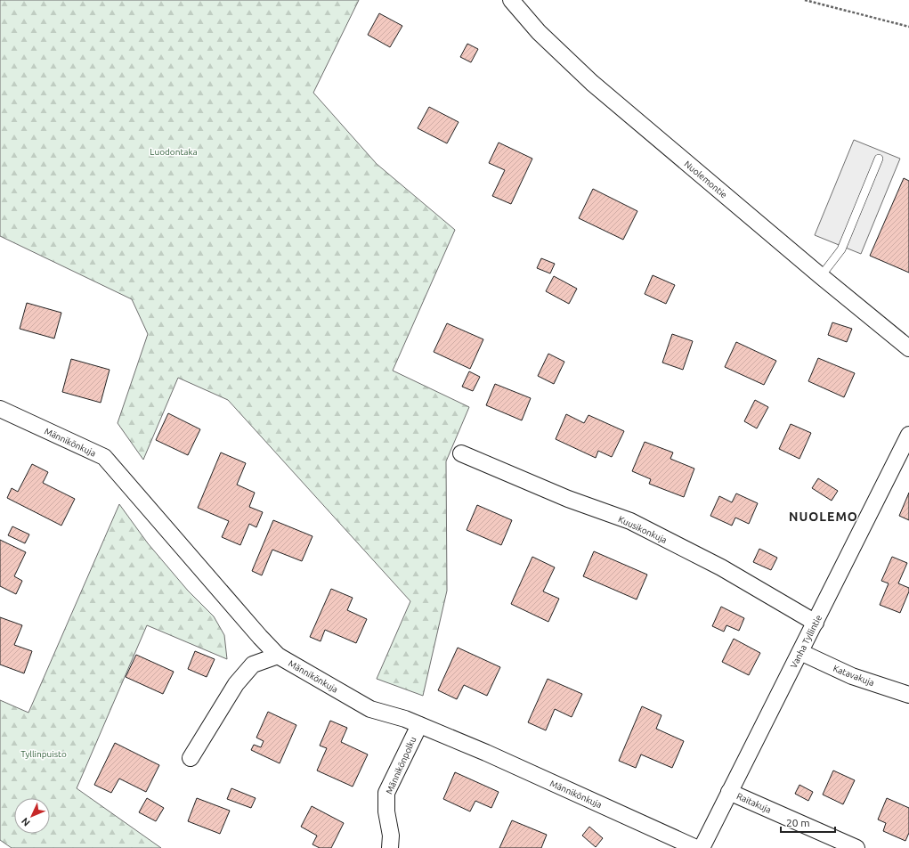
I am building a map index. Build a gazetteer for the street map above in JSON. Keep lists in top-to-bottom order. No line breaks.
{"streets":{"street":["Nuolemontie","Männikönkuja","Kuusikonkuja","Vanha Tyllintie","Katavakuja","Männikönpolku","Raitakuja"]},"crossings":[["Männikönkuja","Männikönpolku"],["Kuusikonkuja","Vanha Tyllintie"],["Vanha Tyllintie","Katavakuja"],["Vanha Tyllintie","Raitakuja"]],"districts":["NUOLEMO"],"parks":["Luodontaka","Tyllinpuisto"],"scale_bar":"20 m","north":"bottom left"}
